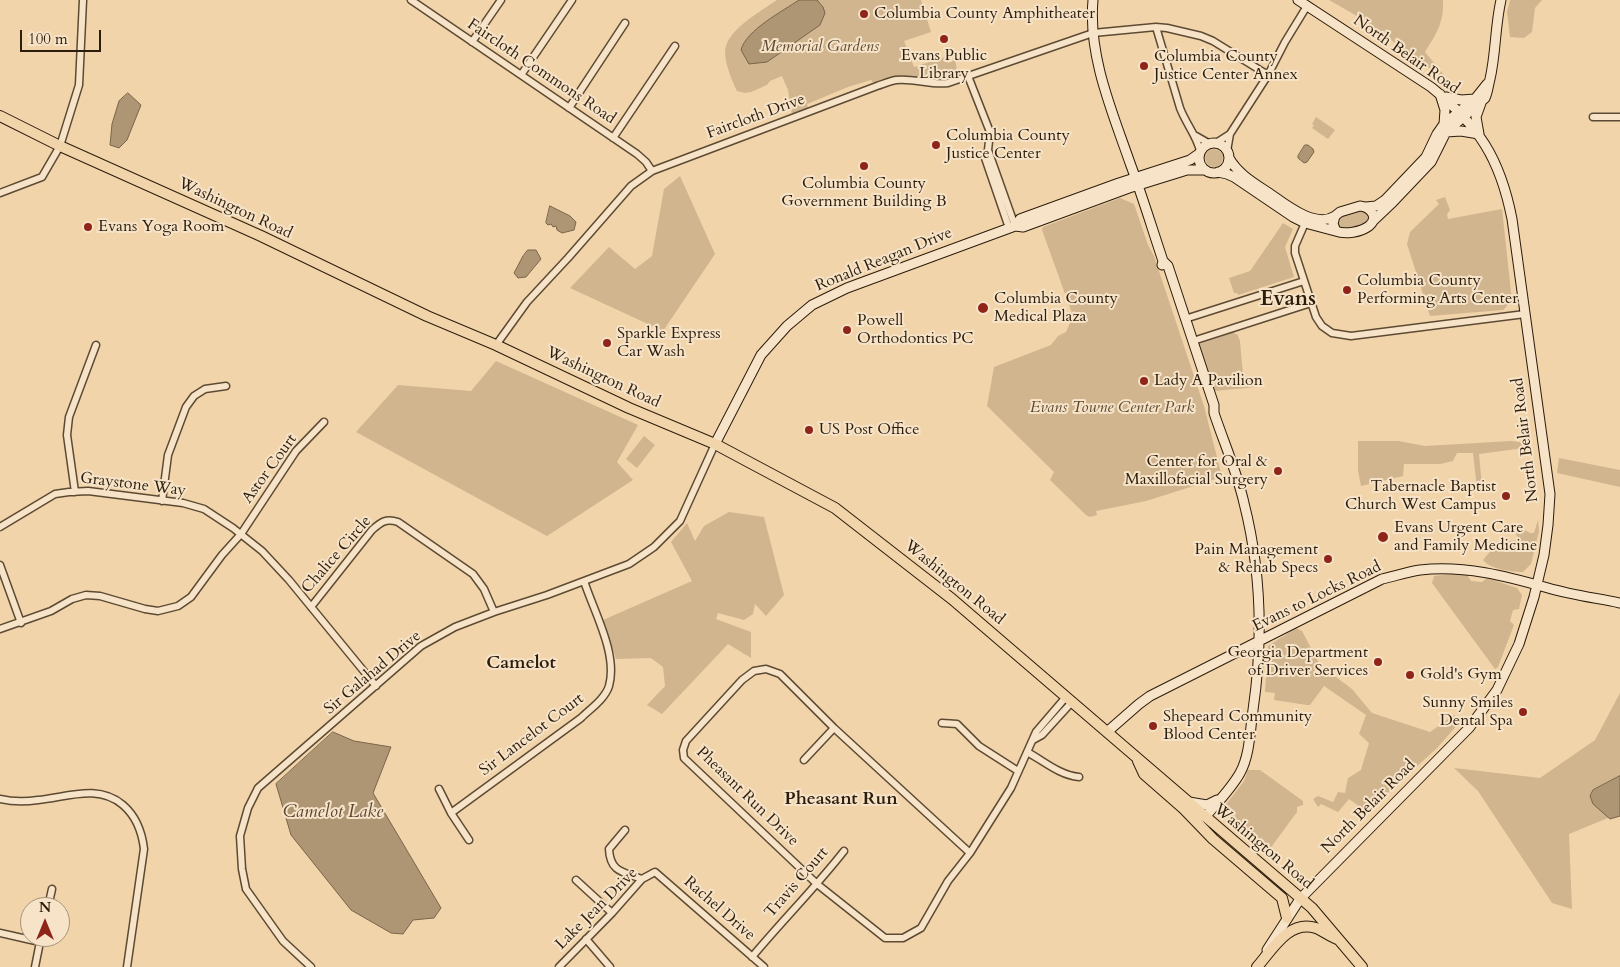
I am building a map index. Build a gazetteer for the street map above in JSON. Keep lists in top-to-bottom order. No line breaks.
{"streets":{"main road":["Washington Road"],"street":["North Belair Road","Faircloth Commons Road","Faircloth Drive","Ronald Reagan Drive","Astor Court","Graystone Way","Chalice Circle","Evans to Locks Road","Sir Galahad Drive","Sir Lancelot Court","Pheasant Run Drive","Travis Court","Lake Jean Drive","Rachel Drive"]},"crossings":[["North Belair Road","Washington Road"],["North Belair Road","Ronald Reagan Drive"],["North Belair Road","Evans to Locks Road"],["Faircloth Commons Road","Faircloth Drive"],["Faircloth Drive","Washington Road"],["Washington Road","Ronald Reagan Drive"],["Washington Road","Evans to Locks Road"],["Washington Road","Sir Galahad Drive"],["Washington Road","Pheasant Run Drive"],["Ronald Reagan Drive","Sir Galahad Drive"],["Astor Court","Graystone Way"],["Graystone Way","Chalice Circle"],["Graystone Way","Sir Galahad Drive"],["Chalice Circle","Sir Galahad Drive"],["Sir Galahad Drive","Sir Lancelot Court"],["Pheasant Run Drive","Travis Court"],["Travis Court","Rachel Drive"],["Lake Jean Drive","Rachel Drive"]],"districts":["Evans","Camelot","Pheasant Run"],"water":["Camelot Lake"],"parks":["Memorial Gardens","Evans Towne Center Park"],"places":["Columbia County Amphitheater","Evans Public Library","Columbia County Justice Center Annex","Columbia County Justice Center","Columbia County Government Building B","Evans Yoga Room","Columbia County Performing Arts Center","Columbia County Medical Plaza","Powell Orthodontics PC","Sparkle Express Car Wash","Lady A Pavilion","US Post Office","Center for Oral & Maxillofacial Surgery","Tabernacle Baptist Church West Campus","Evans Urgent Care and Family Medicine","Pain Management & Rehab Specs","Georgia Department of Driver Services","Gold's Gym","Sunny Smiles Dental Spa","Shepeard Community Blood Center"],"scale_bar":"100 m","north":"top"}
